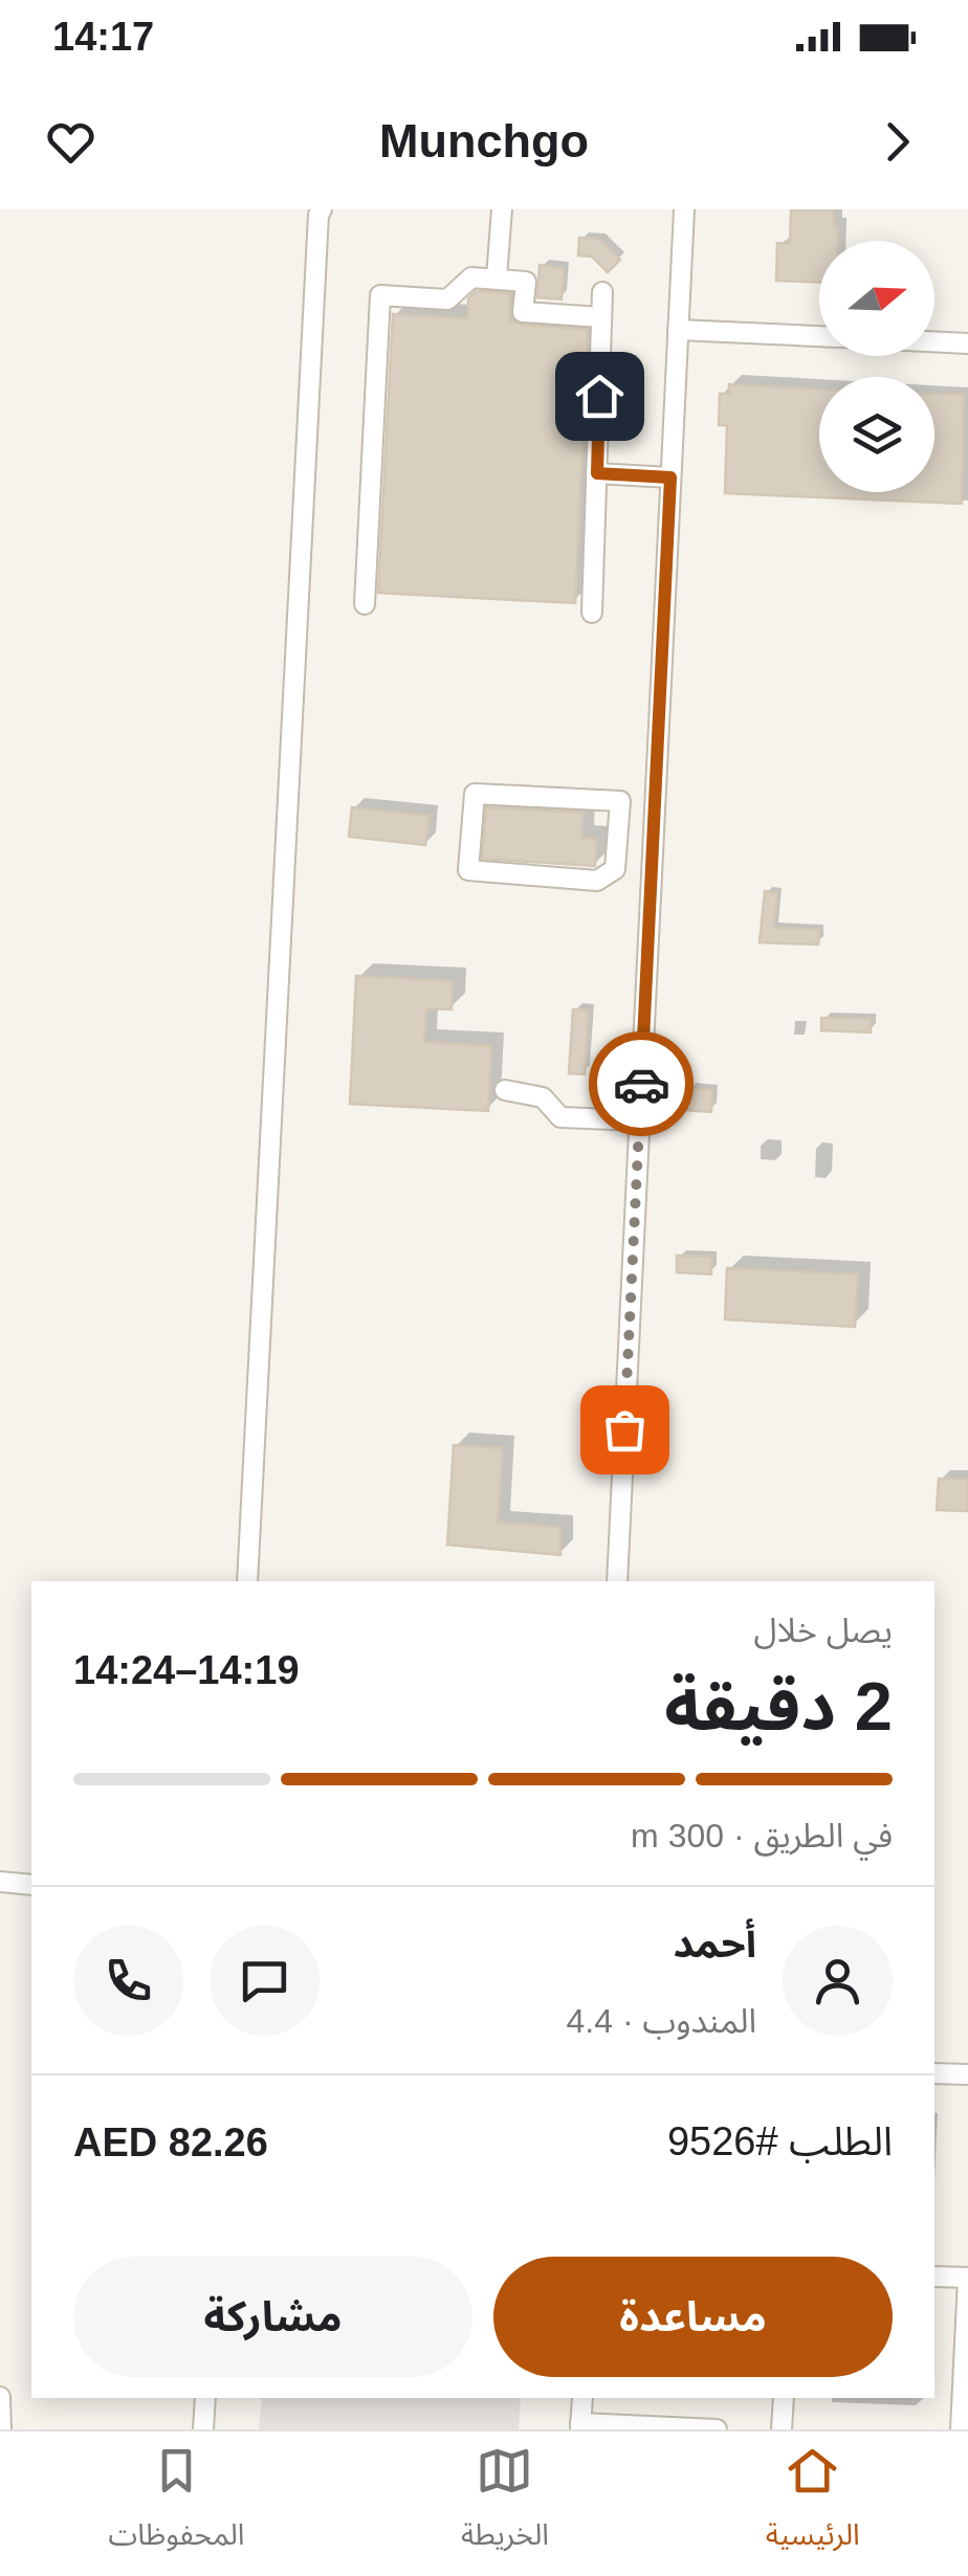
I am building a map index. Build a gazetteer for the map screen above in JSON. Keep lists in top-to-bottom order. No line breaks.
{"north":"right","page":{"status":"14:17","header":"Munchgo","heading":["2 دقيقة","يصل خلال","14:19–14:24"],"panel":["أحمد","المندوب · 4.4","الطلب #9526","AED 82.26"],"bar":"في الطريق · 300 m","buttons":["مساعدة","مشاركة"],"tabs":["الرئيسية","الخريطة","المحفوظات"]}}
